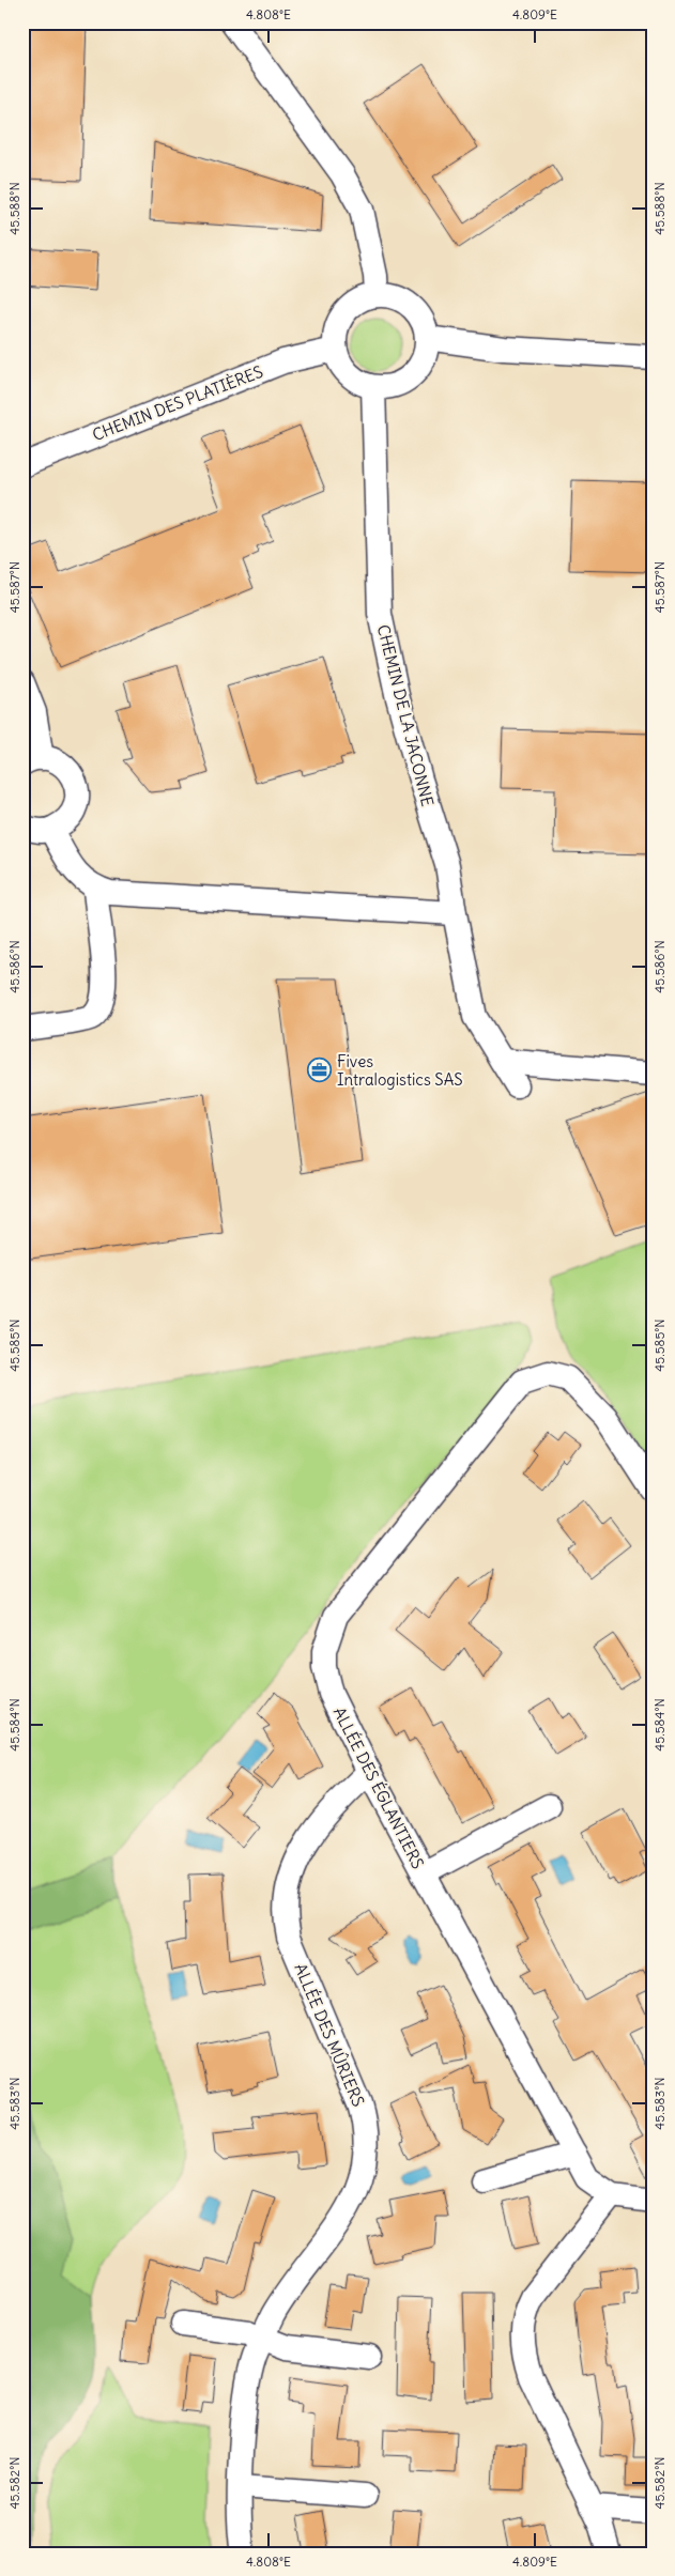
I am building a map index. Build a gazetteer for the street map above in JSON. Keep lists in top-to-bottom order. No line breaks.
{"streets":{"street":["CHEMIN DES PLATIÈRES","CHEMIN DE LA JACONNE","ALLÉE DES ÉGLANTIERS","ALLÉE DES MÛRIERS"]},"crossings":[["CHEMIN DES PLATIÈRES","CHEMIN DE LA JACONNE"],["ALLÉE DES ÉGLANTIERS","ALLÉE DES MÛRIERS"]],"places":{"office":["Fives Intralogistics SAS"]},"coordinates":["4.808°E","4.809°E","45.588°N","45.587°N","45.586°N","45.585°N","45.584°N","45.583°N","45.582°N"]}
